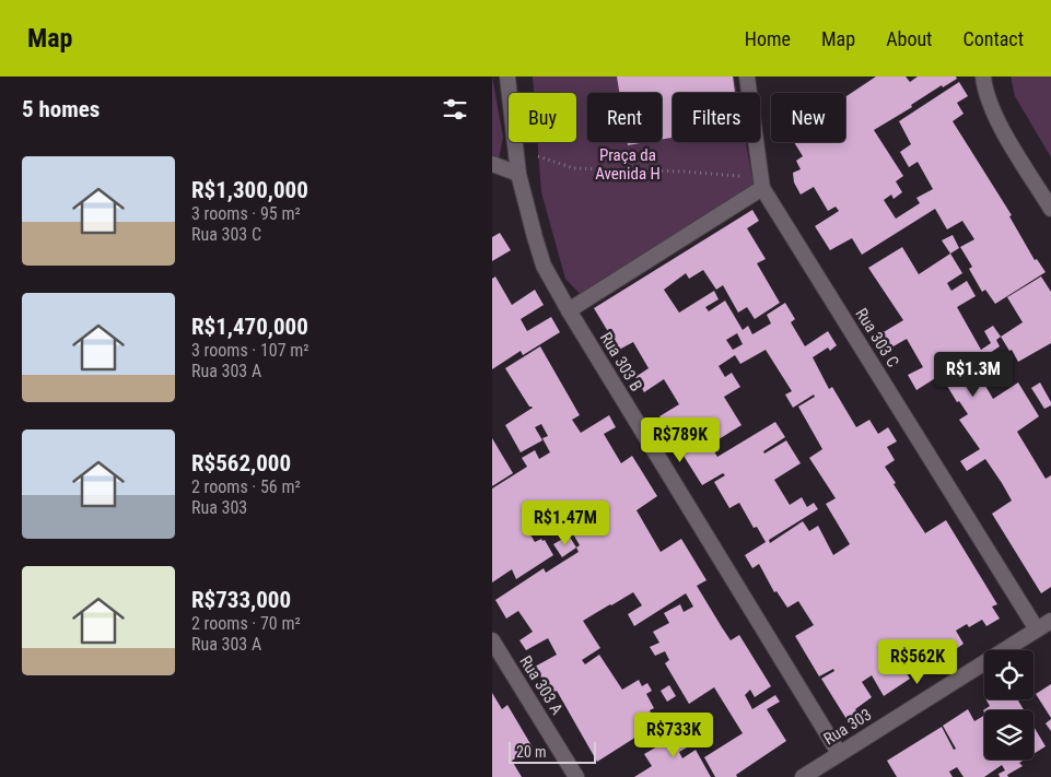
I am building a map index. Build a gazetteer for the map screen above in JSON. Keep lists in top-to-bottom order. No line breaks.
{"streets":{"street":["Rua 303 C","Rua 303 B","Rua 303 A","Rua 303"]},"crossings":[["Rua 303 C","Rua 303"],["Rua 303 B","Rua 303"]],"parks":["Praça da Avenida H"],"scale_bar":"20 m","page":{"header":"Map","nav":["Home","Map","About","Contact"],"heading":"5 homes","chip":["Buy","Rent","Filters","New"],"list":[{"name":"R$1,300,000","note":"3 rooms · 95 m² · Rua 303 C"},{"name":"R$1,470,000","note":"3 rooms · 107 m² · Rua 303 A"},{"name":"R$562,000","note":"2 rooms · 56 m² · Rua 303"},{"name":"R$733,000","note":"2 rooms · 70 m² · Rua 303 A"}],"price":["R$1.3M","R$789K","R$1.47M","R$562K","R$733K"],"scale":"20 m"}}
